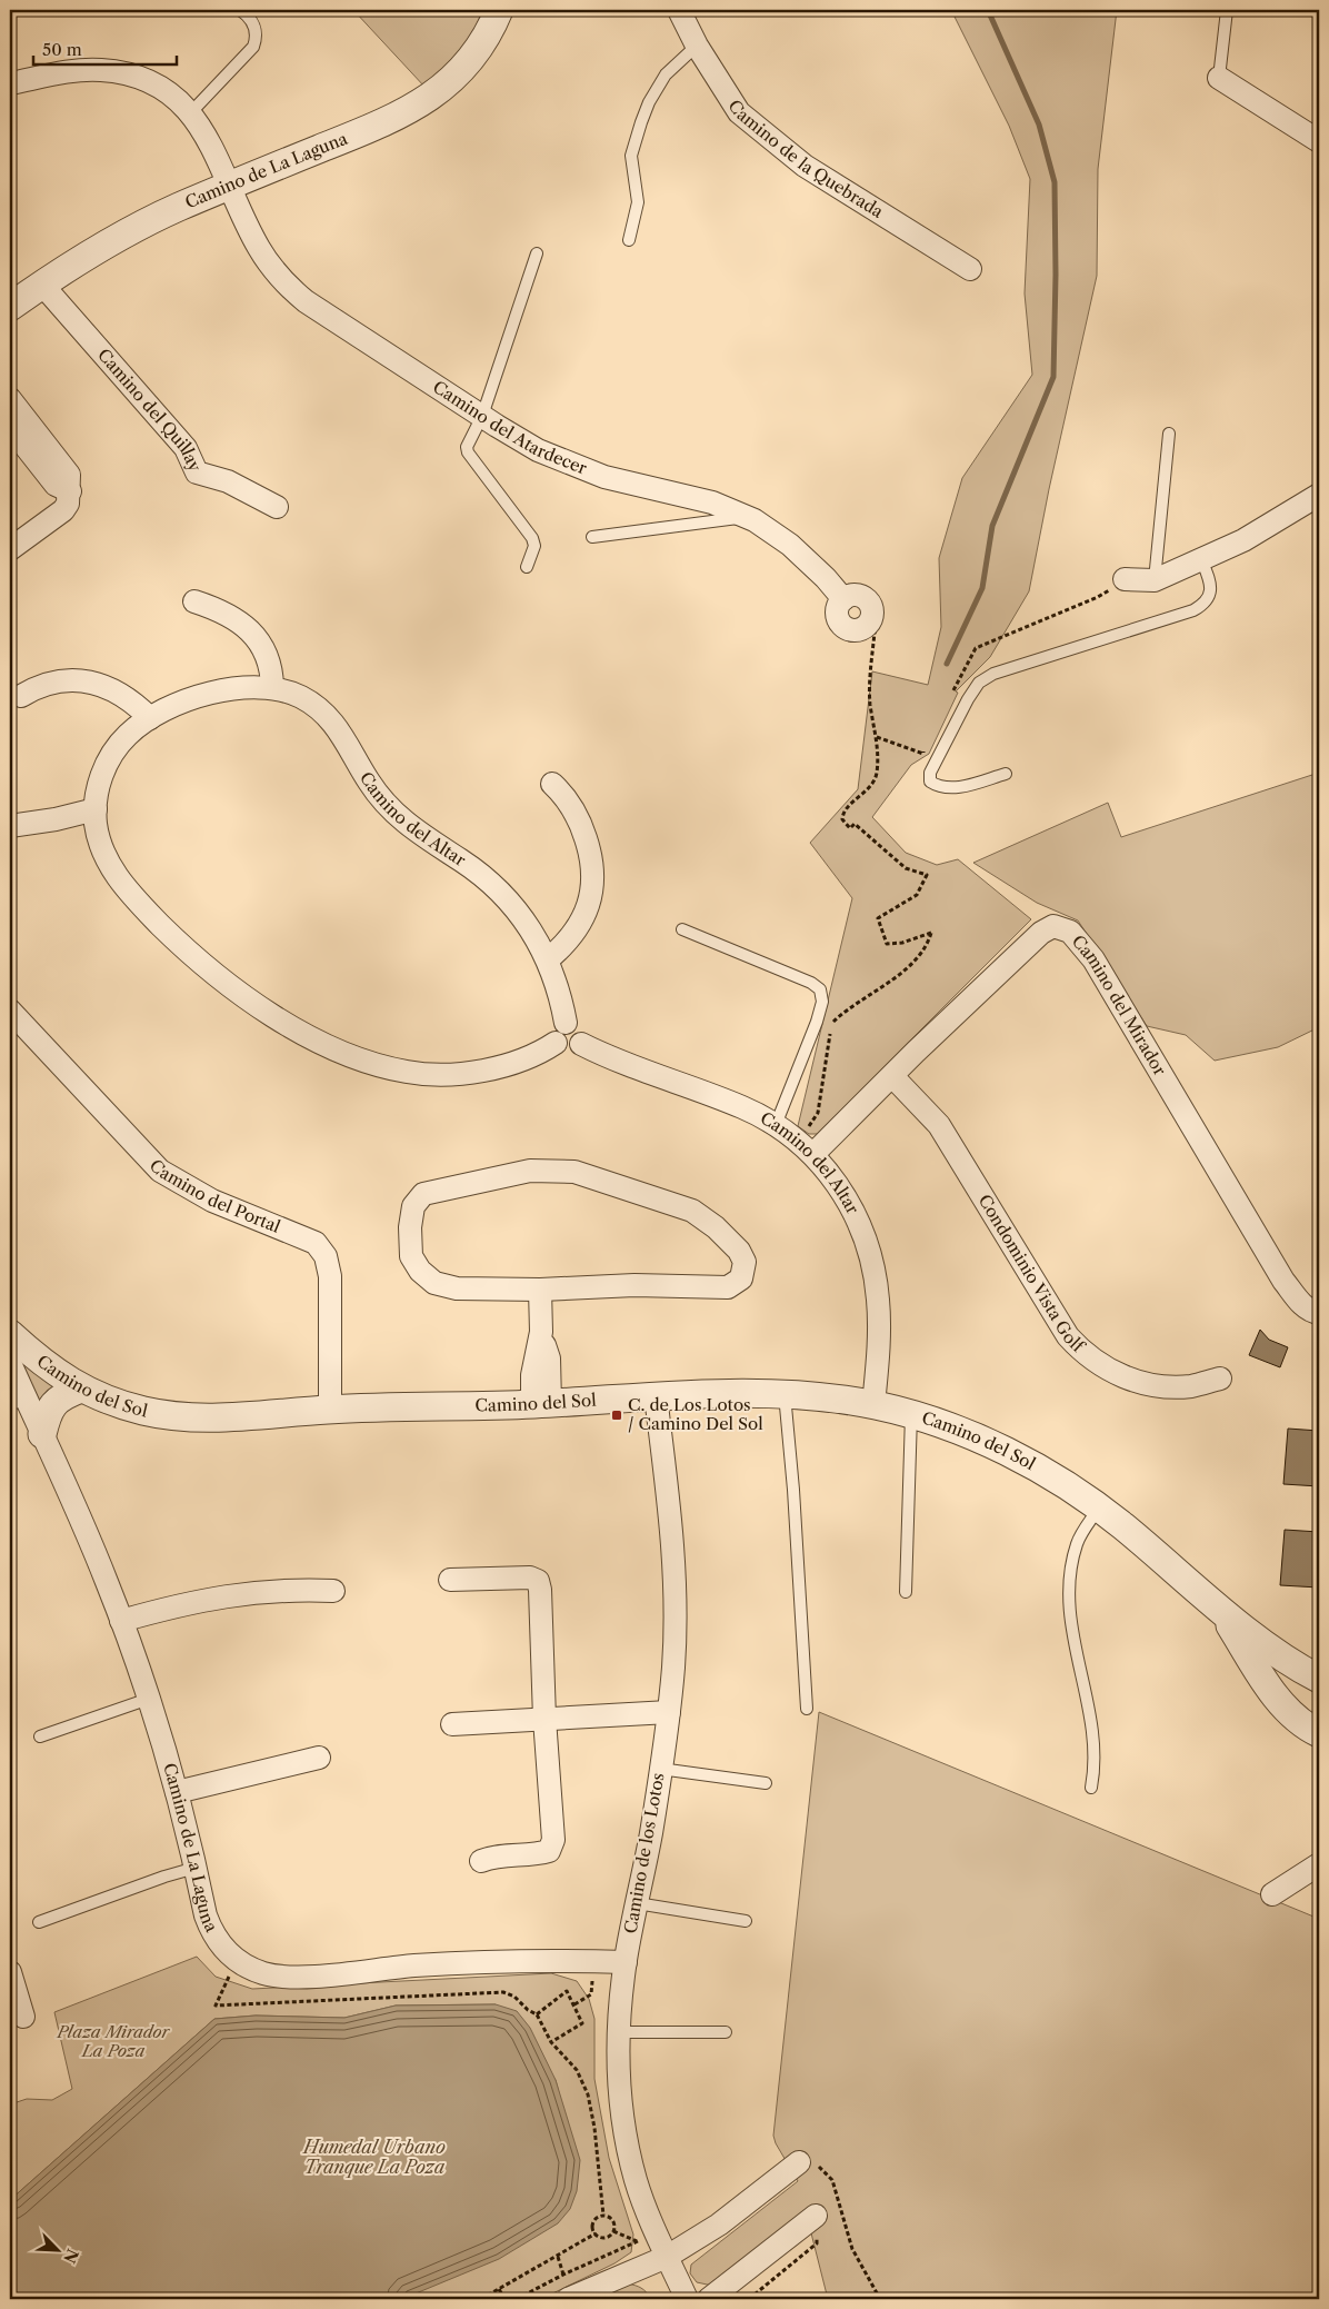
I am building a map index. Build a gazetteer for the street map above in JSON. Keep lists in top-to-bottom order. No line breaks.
{"streets":{"street":["Camino de la Quebrada","Camino de La Laguna","Camino del Quillay","Camino del Atardecer","Camino del Altar","Camino del Mirador","Camino del Portal","Condominio Vista Golf","Camino del Sol","Camino de los Lotos"]},"crossings":[["Camino de La Laguna","Camino del Quillay"],["Camino de La Laguna","Camino del Atardecer"],["Camino de La Laguna","Camino de los Lotos"],["Camino del Altar","Camino del Mirador"],["Camino del Altar","Camino del Sol"],["Camino del Mirador","Condominio Vista Golf"],["Camino del Portal","Camino del Sol"],["Camino del Sol","Camino de los Lotos"]],"water":["Humedal Urbano Tranque La Poza"],"parks":["Plaza Mirador La Poza"],"places":{"transit":["C. de Los Lotos / Camino Del Sol"]},"scale_bar":"50 m","north":"bottom right"}
